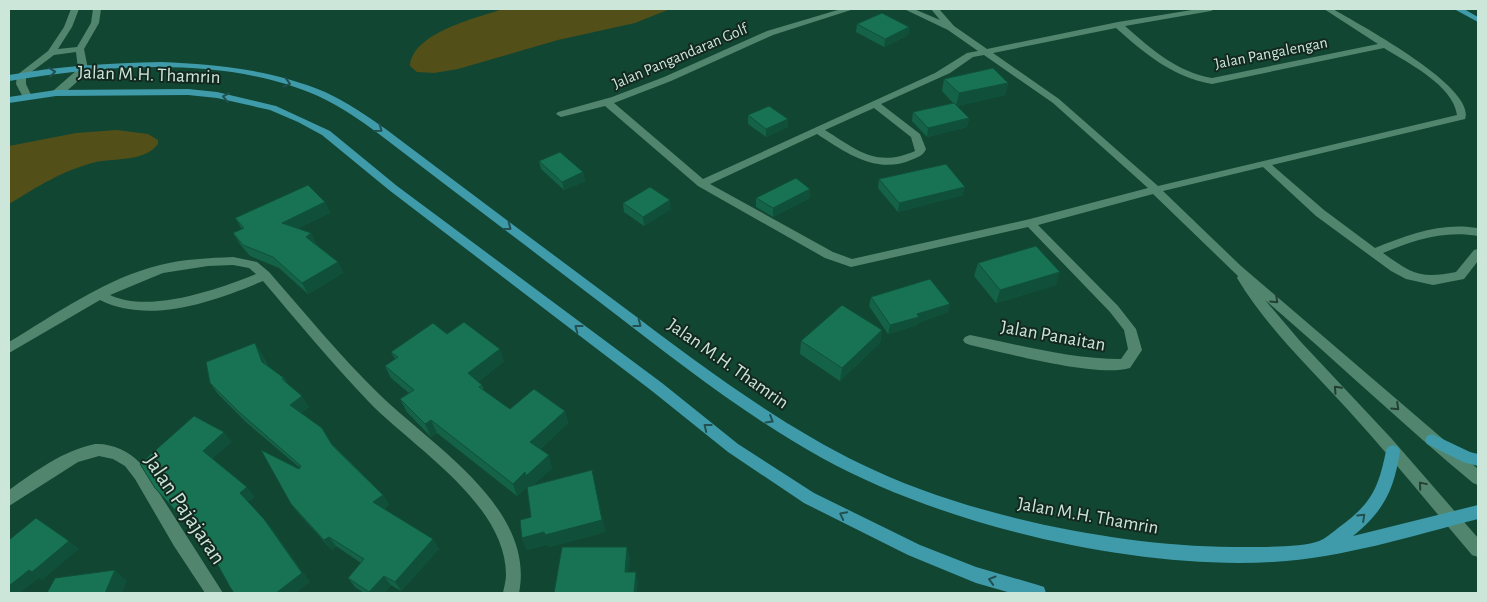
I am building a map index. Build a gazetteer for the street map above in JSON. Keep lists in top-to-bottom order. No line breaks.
{"streets":{"main road":["Jalan M.H. Thamrin"],"street":["Jalan Pangalengan","Jalan Pangandaran Golf","Jalan Panaitan","Jalan Pajajaran"]}}
